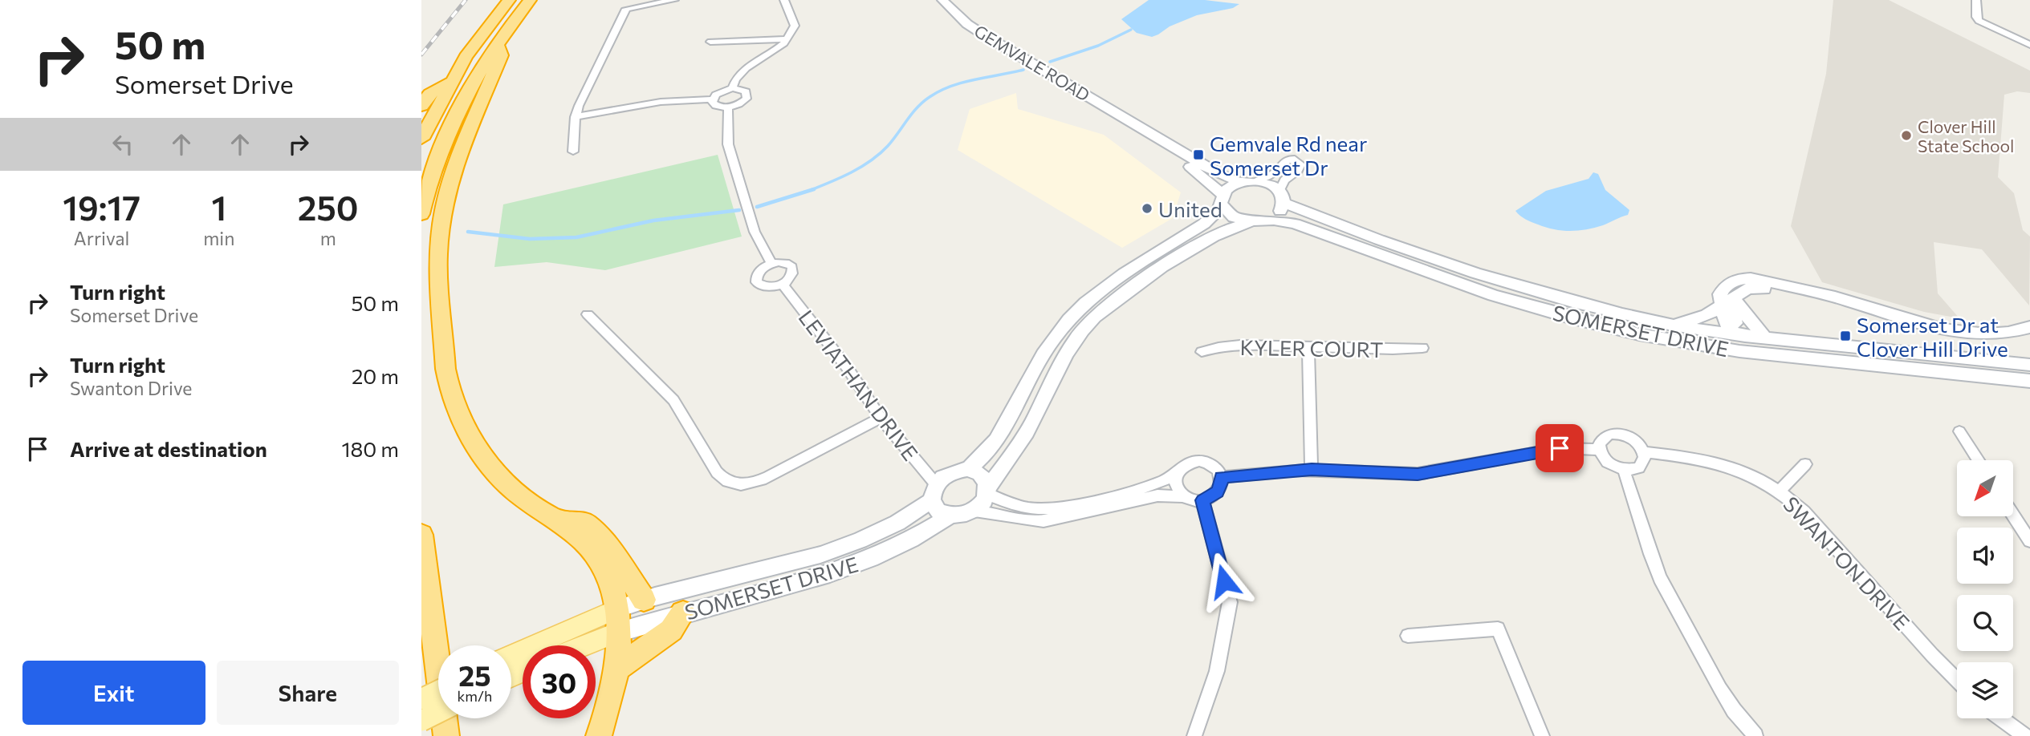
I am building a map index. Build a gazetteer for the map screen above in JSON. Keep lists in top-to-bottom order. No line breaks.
{"streets":{"main road":["GEMVALE ROAD","SOMERSET DRIVE"],"street":["KYLER COURT","LEVIATHAN DRIVE","SWANTON DRIVE"]},"crossings":[["GEMVALE ROAD","SOMERSET DRIVE"],["SOMERSET DRIVE","LEVIATHAN DRIVE"]],"places":{"other":["Clover Hill State School","United"],"transit":["Gemvale Rd near Somerset Dr","Somerset Dr at Clover Hill Drive"]},"north":"bottom left","page":{"turn":["50 m","Somerset Drive"],"eta":["19:17","Arrival","1","min","250","m"],"list":[{"name":"Turn right","note":"Somerset Drive","value":"50 m"},{"name":"Turn right","note":"Swanton Drive","value":"20 m"},{"name":"Arrive at destination","value":"180 m"}],"speed":"25 km/h","limit":"30","buttons":["Exit","Share"]}}
